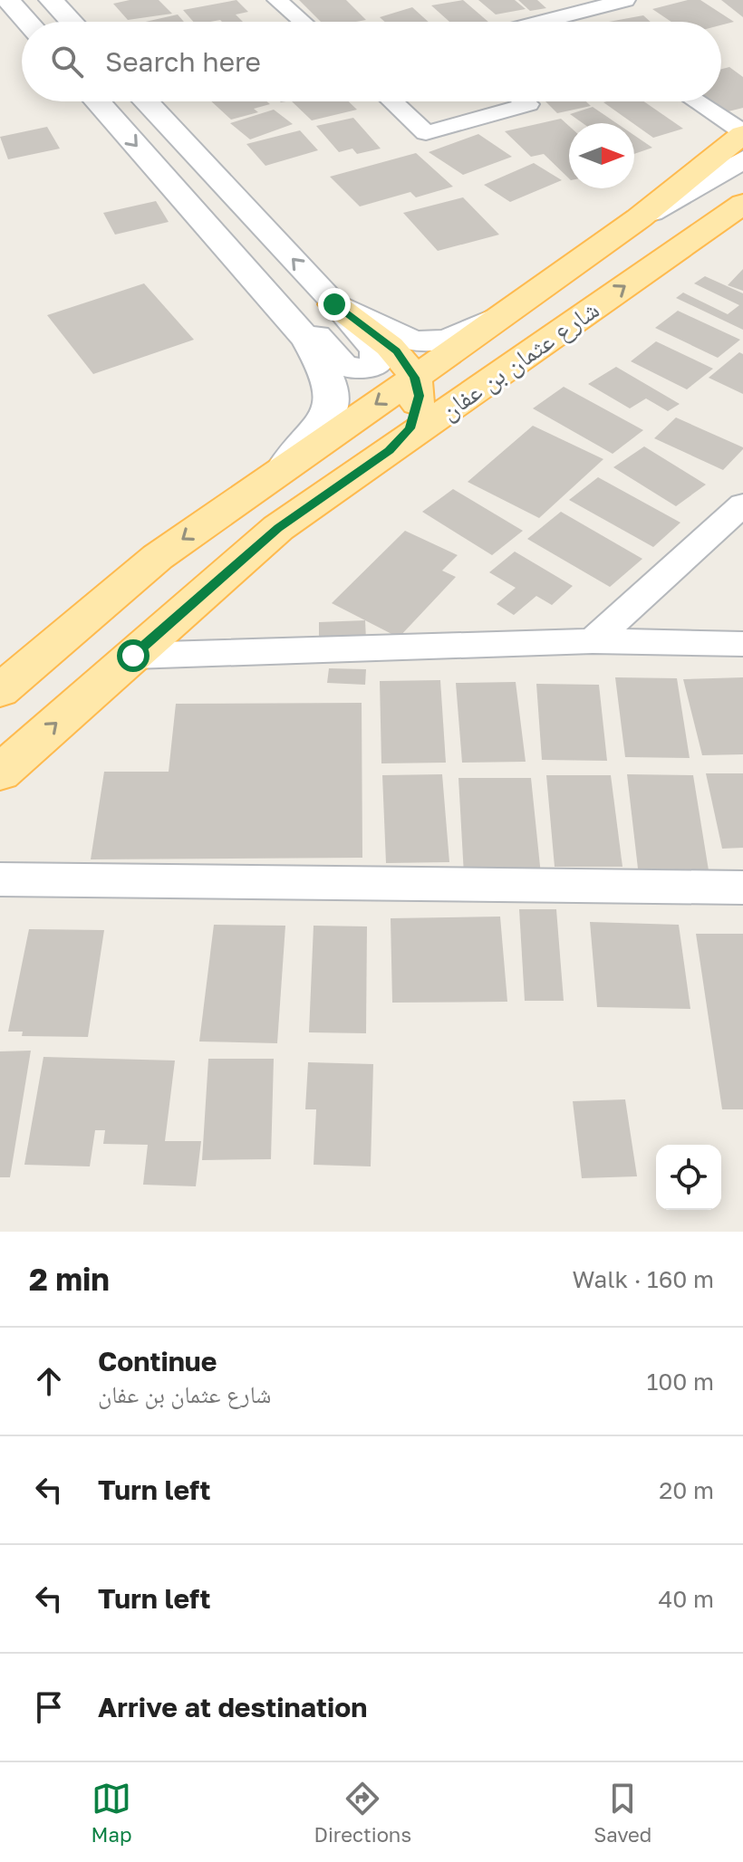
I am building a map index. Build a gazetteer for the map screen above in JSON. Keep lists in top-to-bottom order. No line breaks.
{"streets":{"main road":["شارع عثمان بن عفان"]},"north":"right","page":{"search":"Search here","heading":["2 min","Walk · 160 m"],"list":[["Continue","شارع عثمان بن عفان","100 m"],["Turn left","20 m"],["Turn left","40 m"],"Arrive at destination"],"nav":["Map","Directions","Saved"]}}
